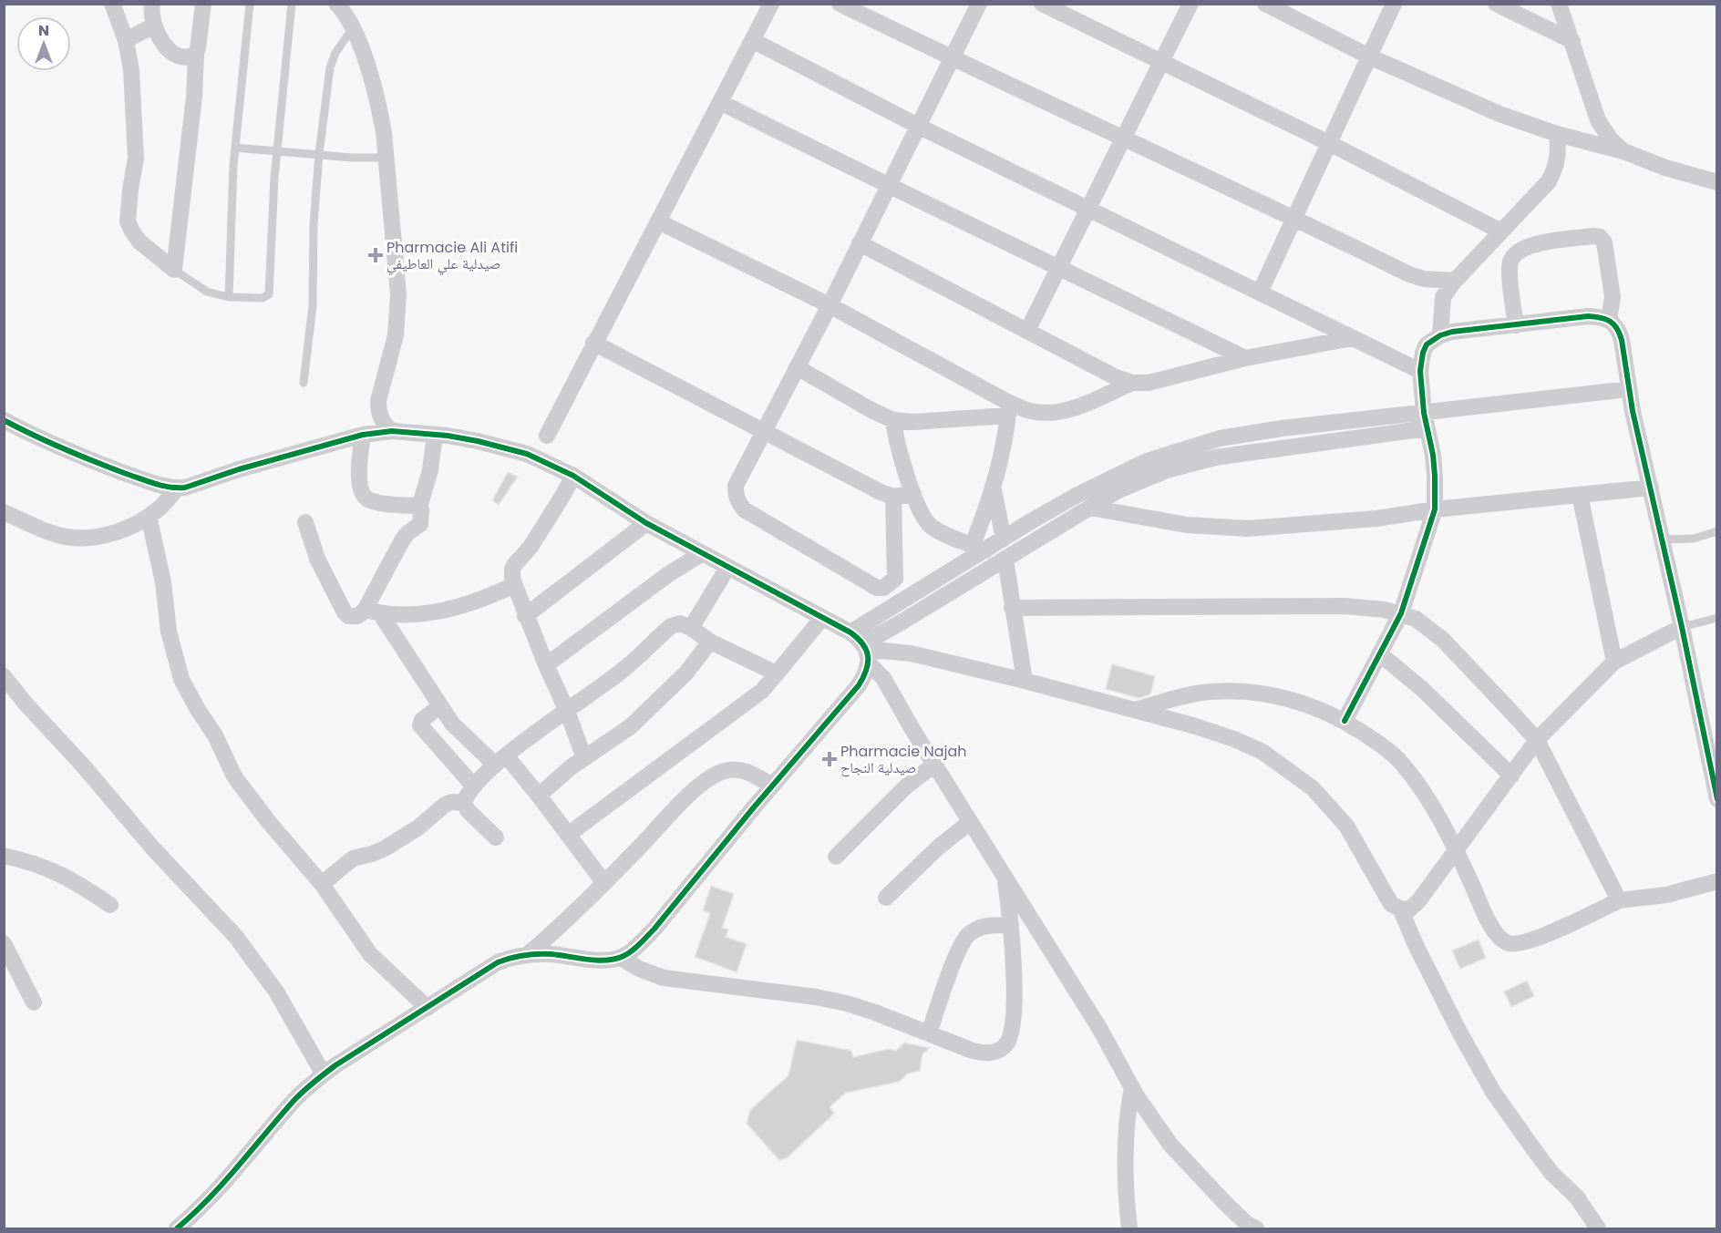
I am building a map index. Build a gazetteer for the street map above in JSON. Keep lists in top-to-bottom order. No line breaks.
{"places":{"health":["Pharmacie Ali Atifi صيدلية علي العاطيفي","Pharmacie Najah صيدلية النجاح"]},"north":"top"}
